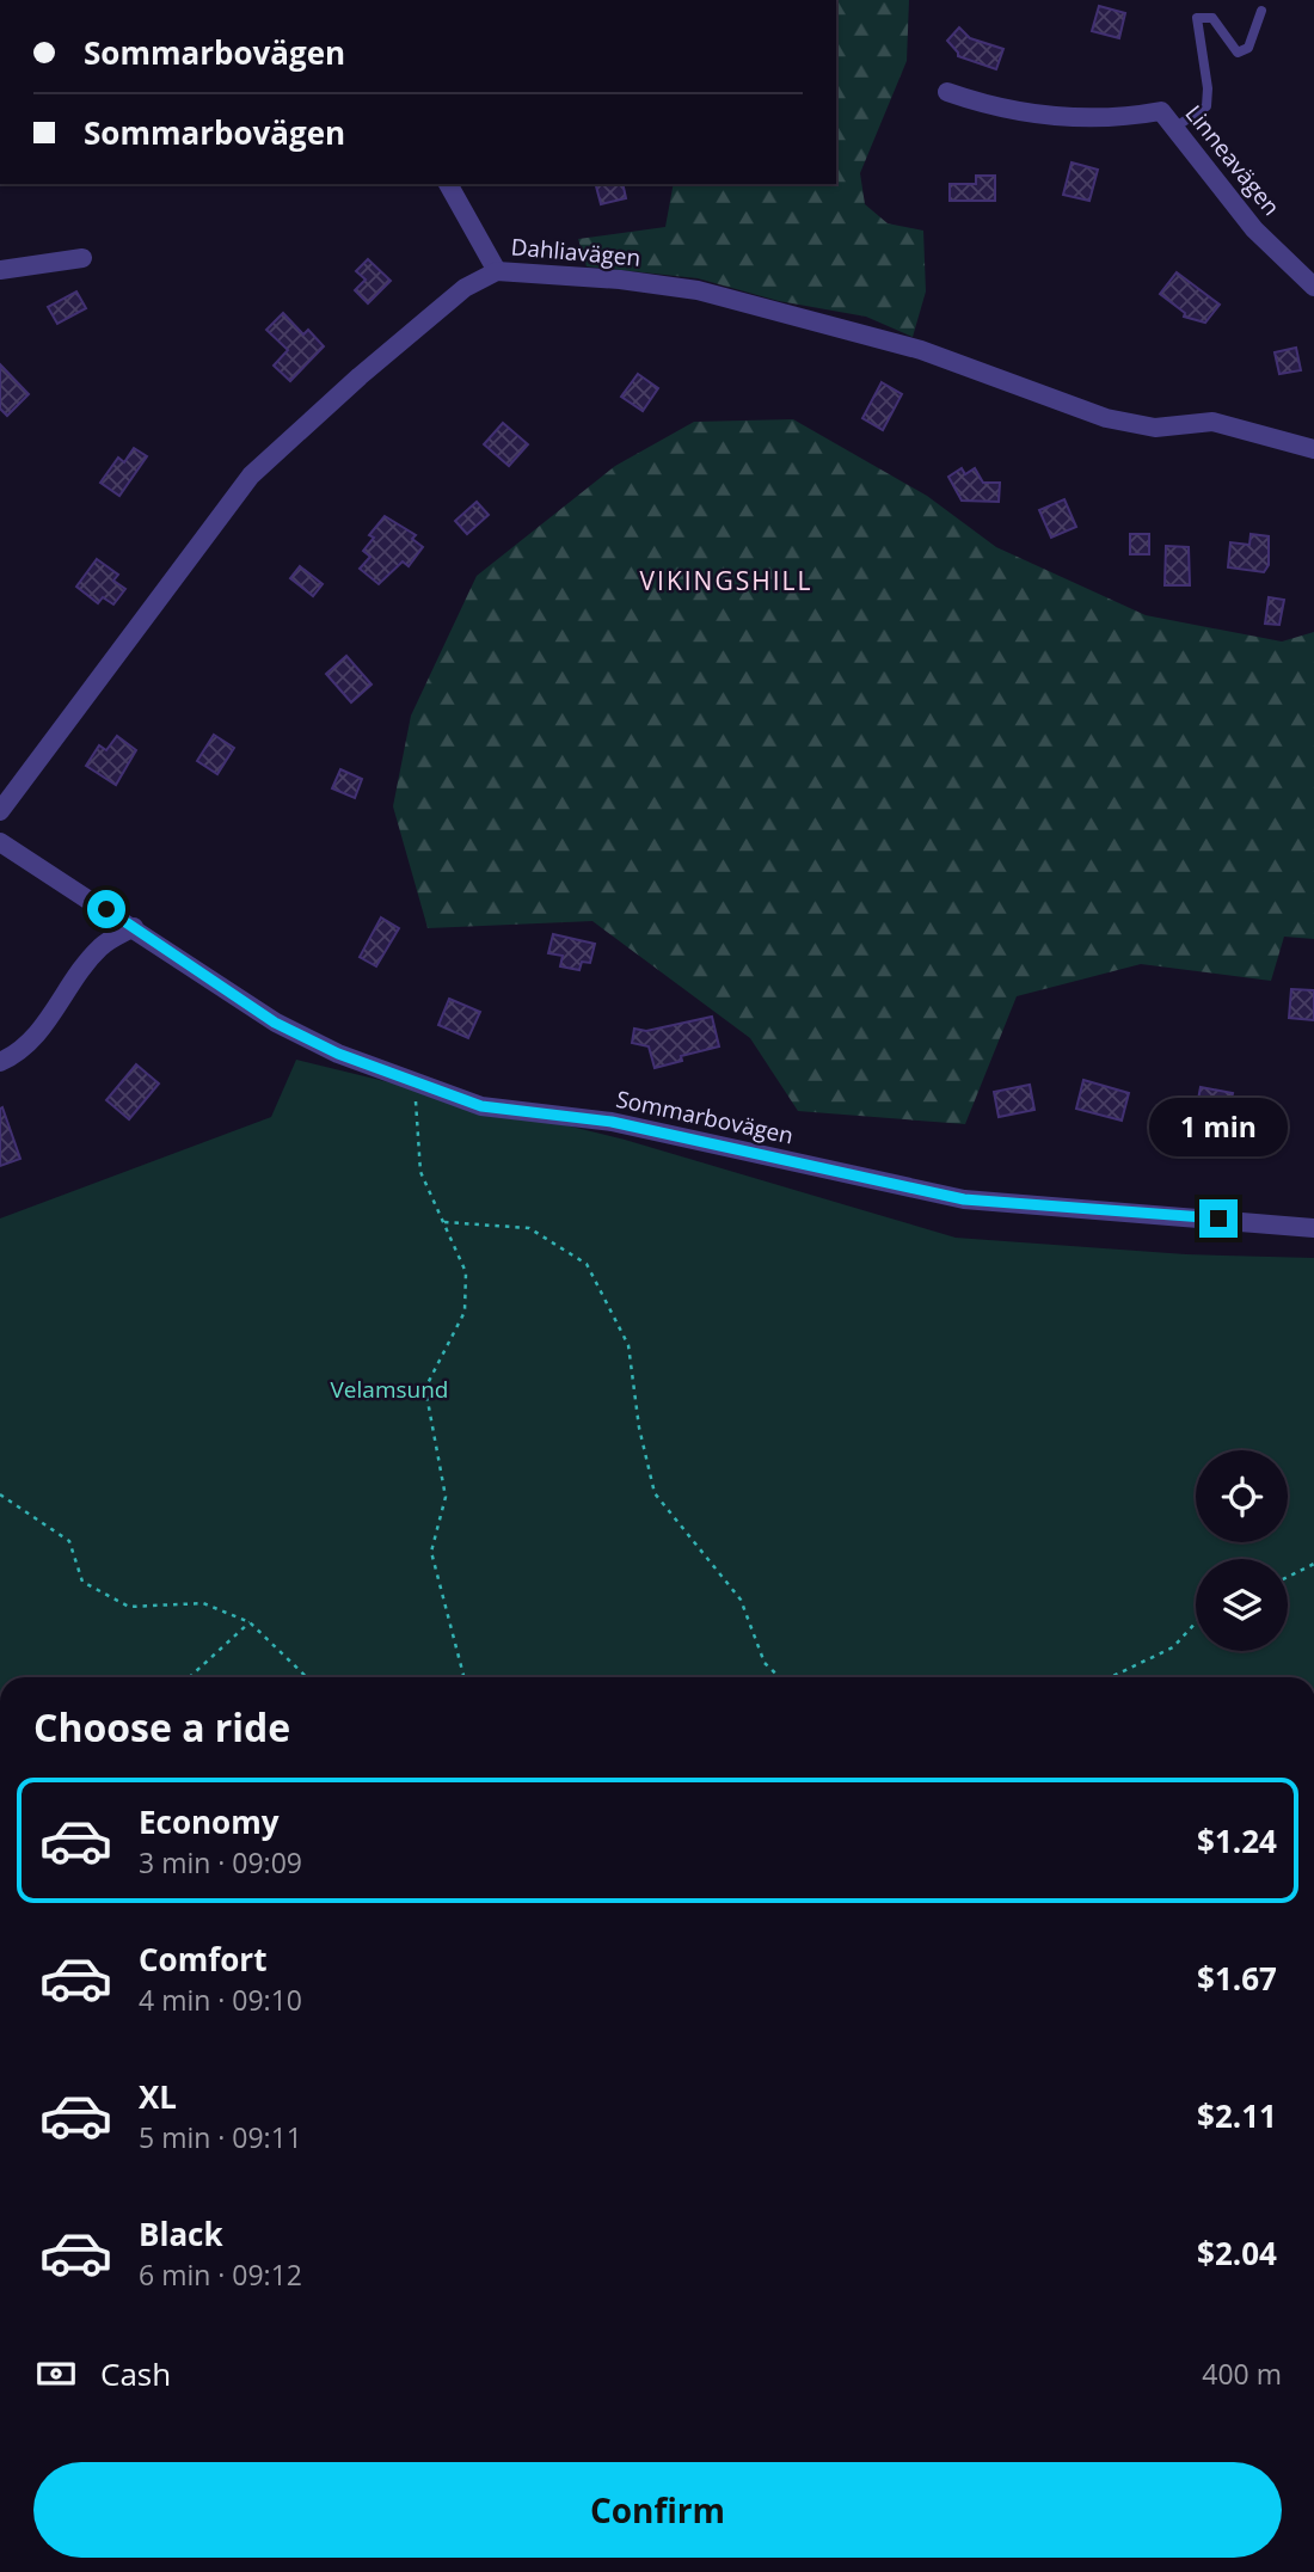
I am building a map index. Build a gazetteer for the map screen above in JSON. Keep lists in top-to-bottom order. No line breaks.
{"streets":{"street":["Linneavägen","Dahliavägen","Sommarbovägen"]},"districts":["VIKINGSHILL"],"parks":["Velamsund"],"page":{"banner":["Sommarbovägen","Sommarbovägen"],"bubble":"1 min","heading":"Choose a ride","list":[{"name":"Economy","note":"3 min · 09:09","value":"$1.24"},{"name":"Comfort","note":"4 min · 09:10","value":"$1.67"},{"name":"XL","note":"5 min · 09:11","value":"$2.11"},{"name":"Black","note":"6 min · 09:12","value":"$2.04"}],"pay":["Cash","400 m"],"buttons":"Confirm"}}
